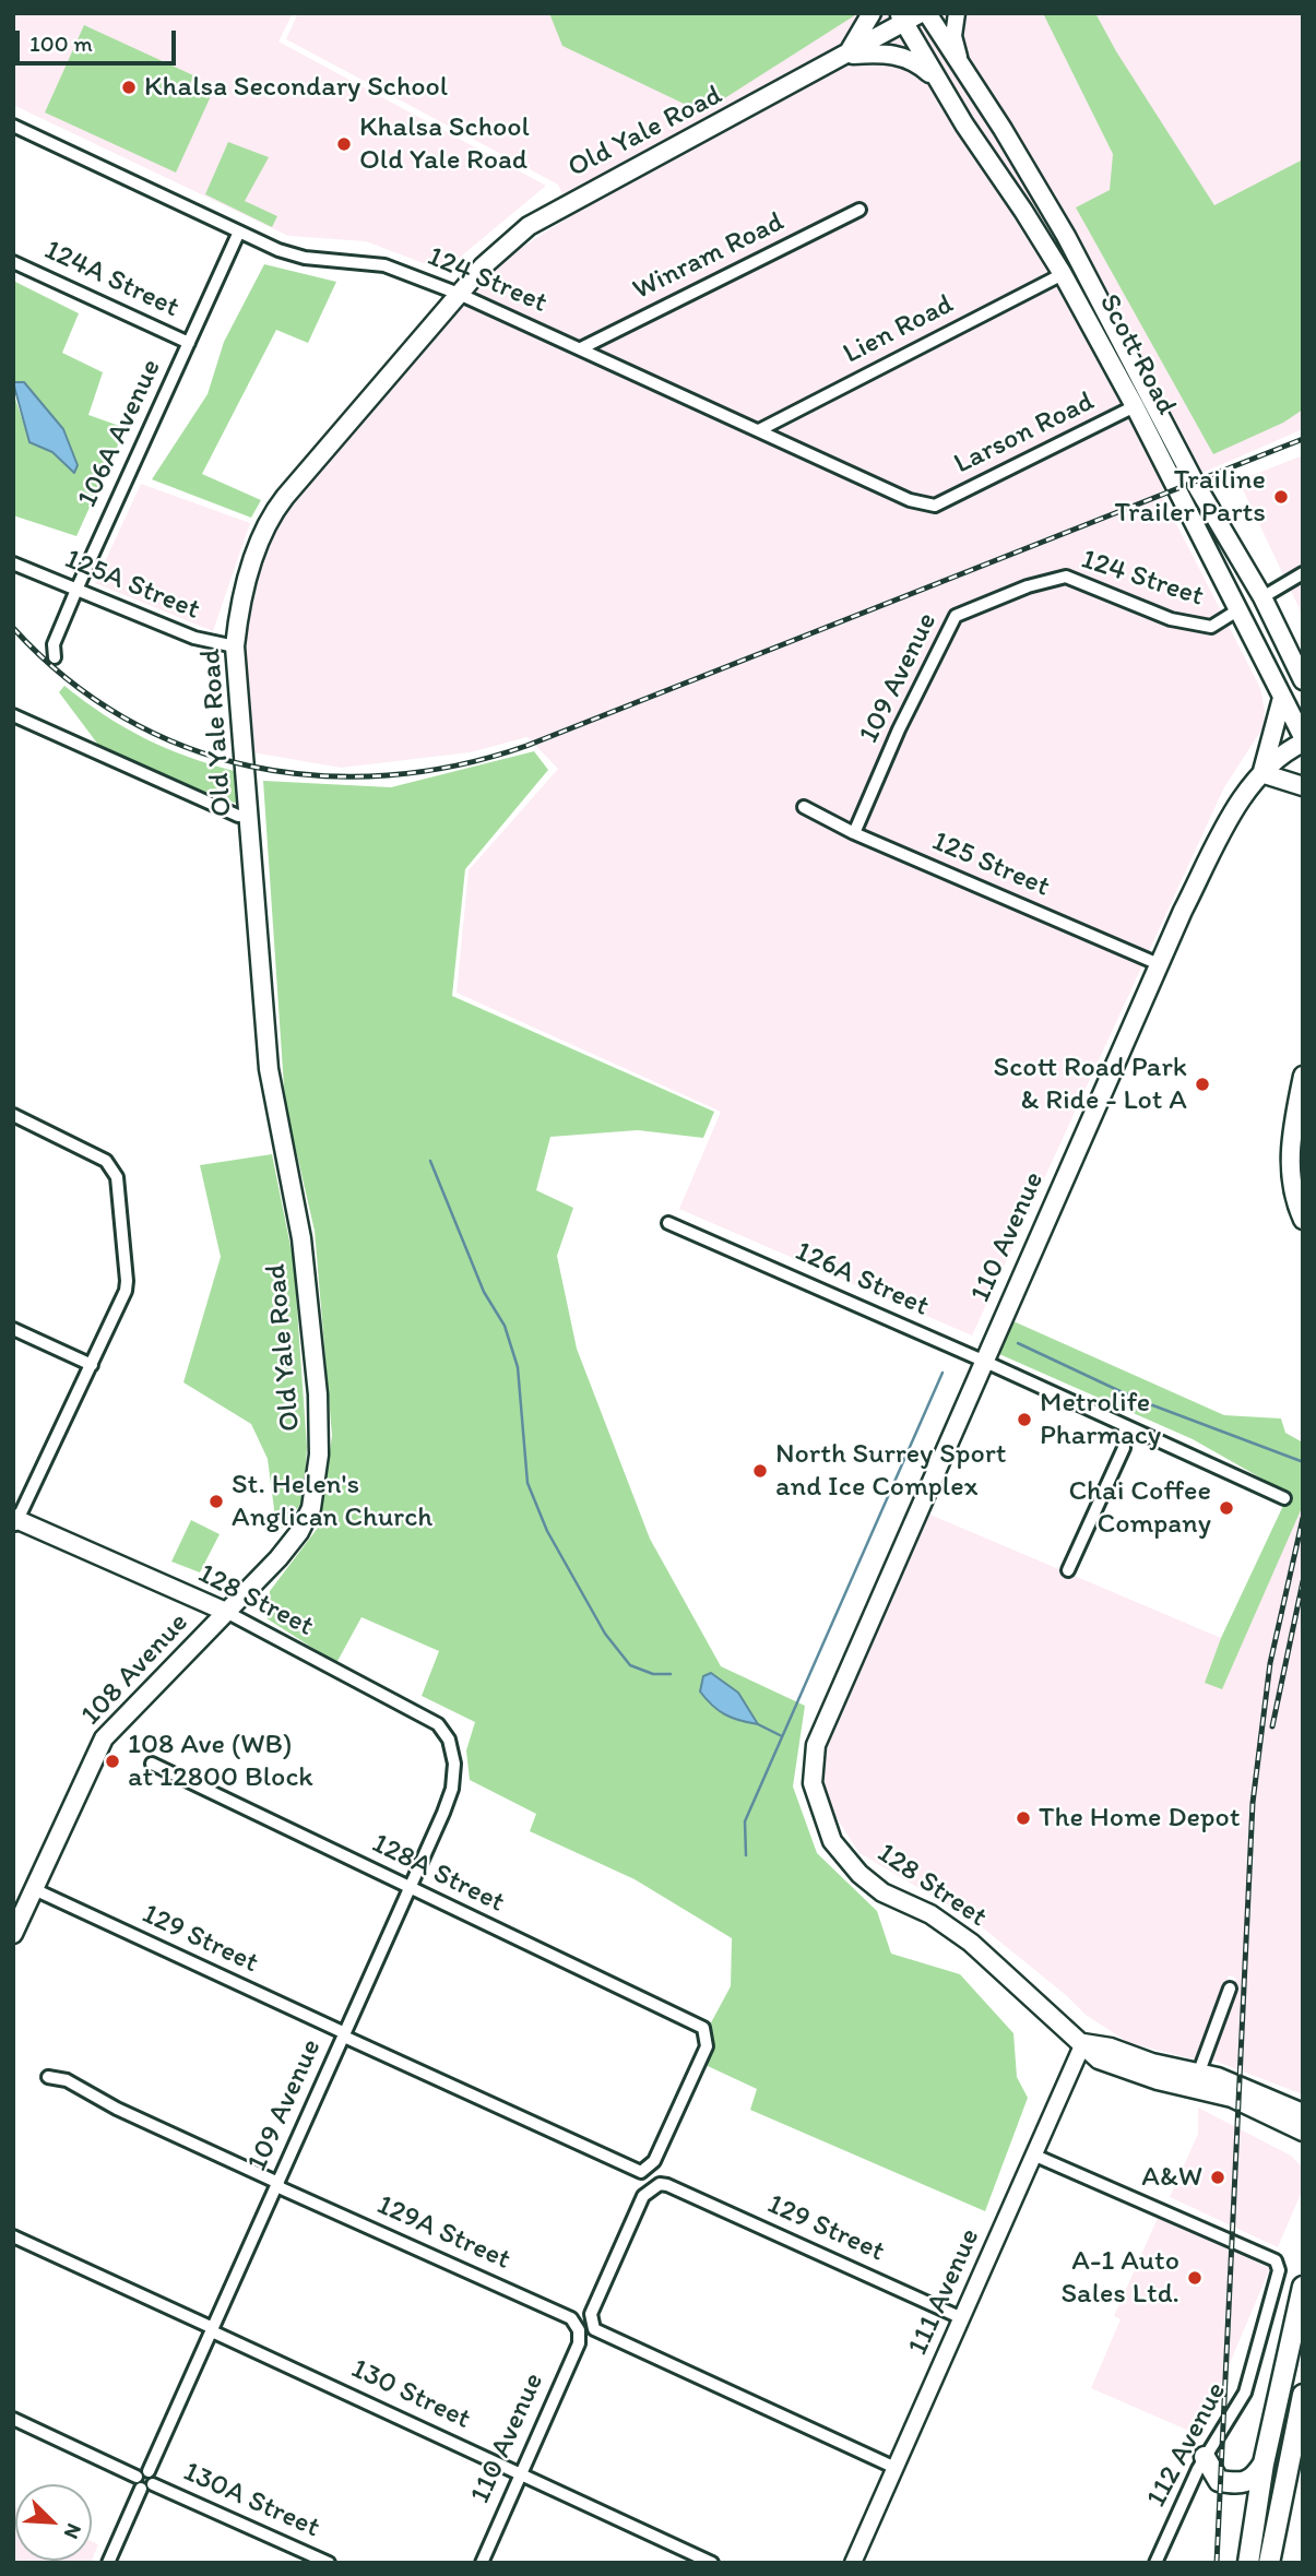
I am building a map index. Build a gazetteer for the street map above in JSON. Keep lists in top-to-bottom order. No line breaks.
{"streets":{"main road":["Old Yale Road","Scott Road","110 Avenue","128 Street","108 Avenue"],"street":["Winram Road","124A Street","124 Street","Lien Road","106A Avenue","Larson Road","125A Street","109 Avenue","125 Street","126A Street","128A Street","129 Street","129A Street","111 Avenue","130 Street","112 Avenue","130A Street"]},"crossings":[["Old Yale Road","124 Street"],["Old Yale Road","Scott Road"],["Old Yale Road","125A Street"],["Old Yale Road","128 Street"],["Old Yale Road","108 Avenue"],["Winram Road","124 Street"],["124A Street","106A Avenue"],["124 Street","Lien Road"],["124 Street","Scott Road"],["124 Street","106A Avenue"],["124 Street","Larson Road"],["124 Street","109 Avenue"],["Lien Road","Scott Road"],["Scott Road","Larson Road"],["106A Avenue","125A Street"],["109 Avenue","125 Street"],["109 Avenue","128 Street"],["109 Avenue","128A Street"],["109 Avenue","129 Street"],["109 Avenue","129A Street"],["109 Avenue","130 Street"],["125 Street","110 Avenue"],["110 Avenue","126A Street"],["110 Avenue","128 Street"],["110 Avenue","129A Street"],["110 Avenue","130 Street"],["128 Street","108 Avenue"],["128 Street","111 Avenue"],["108 Avenue","129 Street"],["128A Street","129 Street"],["129 Street","111 Avenue"],["111 Avenue","112 Avenue"]],"places":["Khalsa Secondary School","Khalsa School Old Yale Road","Trailine Trailer Parts","Scott Road Park & Ride - Lot A","Metrolife Pharmacy","North Surrey Sport and Ice Complex","St. Helen's Anglican Church","Chai Coffee Company","108 Ave (WB) at 12800 Block","The Home Depot","A&W","A-1 Auto Sales Ltd."],"scale_bar":"100 m","north":"bottom right"}
